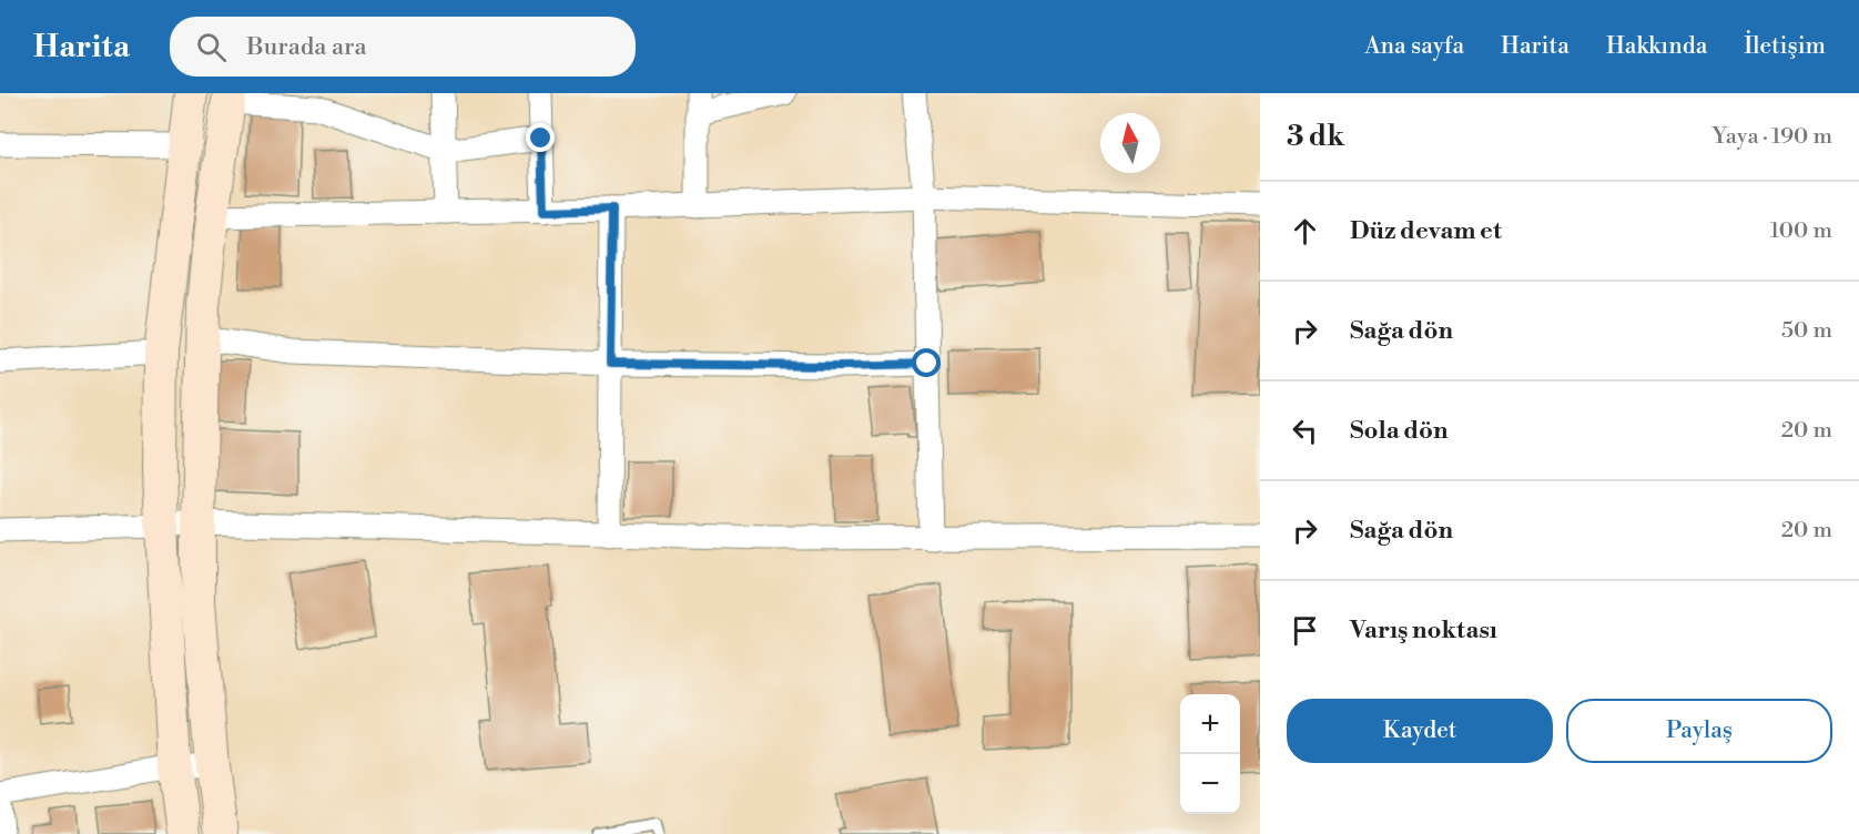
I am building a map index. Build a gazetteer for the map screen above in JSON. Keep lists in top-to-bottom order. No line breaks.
{"north":"top","page":{"header":"Harita","search":"Burada ara","nav":["Ana sayfa","Harita","Hakkında","İletişim"],"heading":["3 dk","Yaya · 190 m"],"list":[["Düz devam et","100 m"],["Sağa dön","50 m"],["Sola dön","20 m"],["Sağa dön","20 m"],"Varış noktası"],"buttons":["Kaydet","Paylaş"],"map_buttons":["+","−"]}}
